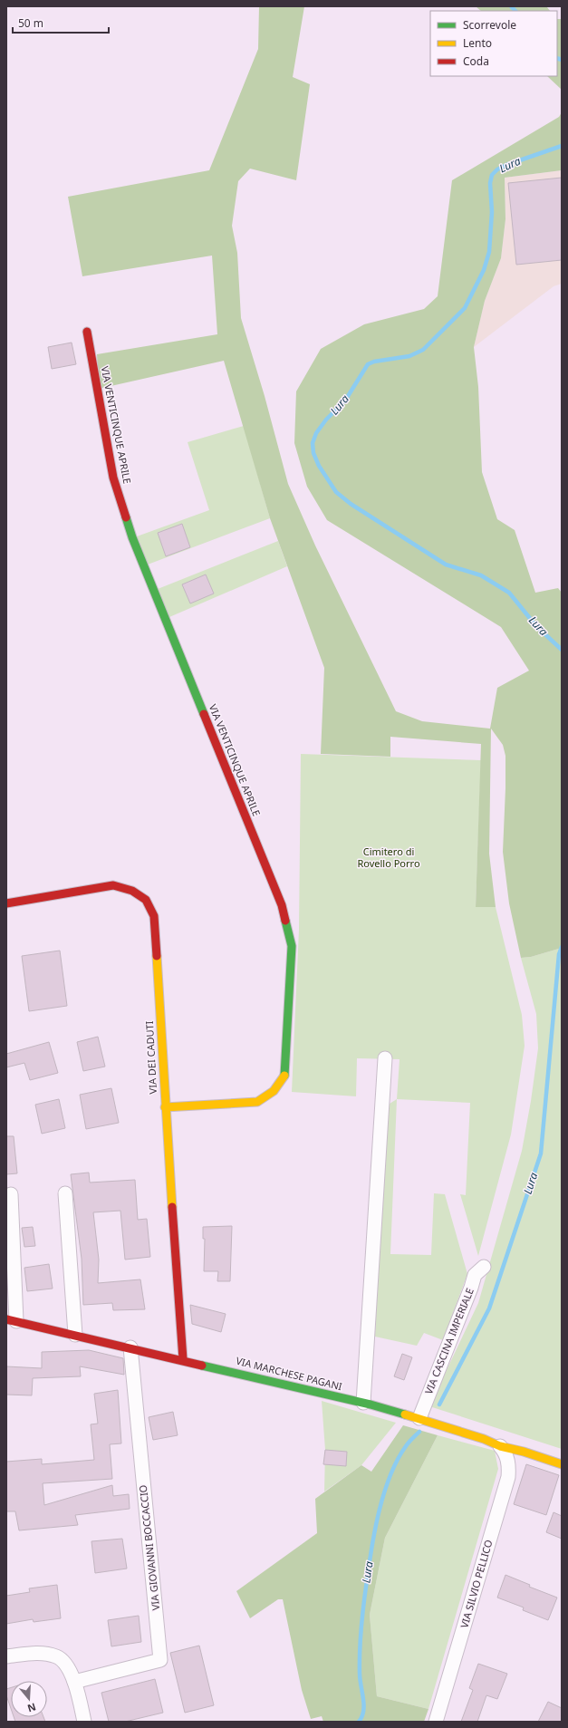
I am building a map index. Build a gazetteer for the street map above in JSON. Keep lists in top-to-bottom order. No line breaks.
{"streets":{"street":["VIA VENTICINQUE APRILE","VIA DEI CADUTI","VIA CASCINA IMPERIALE","VIA MARCHESE PAGANI","VIA GIOVANNI BOCCACCIO","VIA SILVIO PELLICO"]},"crossings":[["VIA VENTICINQUE APRILE","VIA DEI CADUTI"],["VIA DEI CADUTI","VIA MARCHESE PAGANI"],["VIA CASCINA IMPERIALE","VIA MARCHESE PAGANI"],["VIA MARCHESE PAGANI","VIA GIOVANNI BOCCACCIO"],["VIA MARCHESE PAGANI","VIA SILVIO PELLICO"]],"water":["Lura"],"parks":["Cimitero di Rovello Porro"],"legend":["Scorrevole","Lento","Coda"],"scale_bar":"50 m","north":"bottom"}
